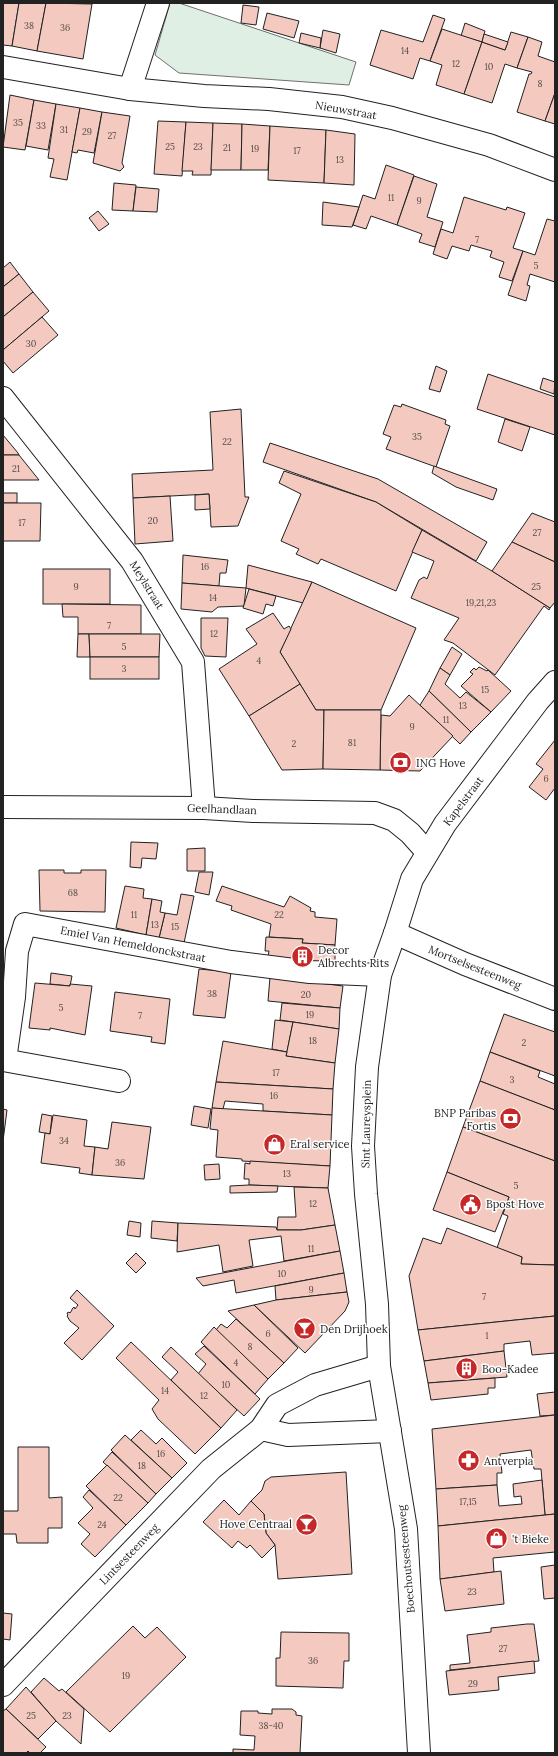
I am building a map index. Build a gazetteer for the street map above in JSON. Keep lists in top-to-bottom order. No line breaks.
{"streets":{"street":["Nieuwstraat","Meylstraat","Kapelstraat","Geelhandlaan","Emiel Van Hemeldonckstraat","Mortselsesteenweg","Sint Laureysplein","Lintsesteenweg","Boechoutsesteenweg"]},"crossings":[["Meylstraat","Geelhandlaan"],["Kapelstraat","Geelhandlaan"],["Kapelstraat","Mortselsesteenweg"],["Kapelstraat","Sint Laureysplein"],["Emiel Van Hemeldonckstraat","Sint Laureysplein"],["Mortselsesteenweg","Sint Laureysplein"],["Sint Laureysplein","Lintsesteenweg"],["Sint Laureysplein","Boechoutsesteenweg"],["Lintsesteenweg","Boechoutsesteenweg"]],"places":{"bank":["ING Hove","BNP Paribas Fortis"],"building":["Decor Albrechts Rits","Boo-Kadee"],"shop":["Eral service","'t Bieke"],"public building":["Bpost Hove"],"bar":["Den Drijhoek","Hove Centraal"],"pharmacy":["Antverpia"]},"house_numbers":["38","36","14","12","10","8","35","33","31","29","27","25","23","21","19","17","13","11","9","7","5","30","35","22","21","20","17","27","16","9","25","14","19,21,23","7","12","5","4","3","15","13","11","9","81","2","6","68","11","22","13","15","38","20","5","19","7","18","2","17","3","16","34","36","13","5","12","11","10","9","7","6","1","8","4","10","14","12","16","18","22","17,15","24","23","27","36","19","29","25","23","38-40"]}
